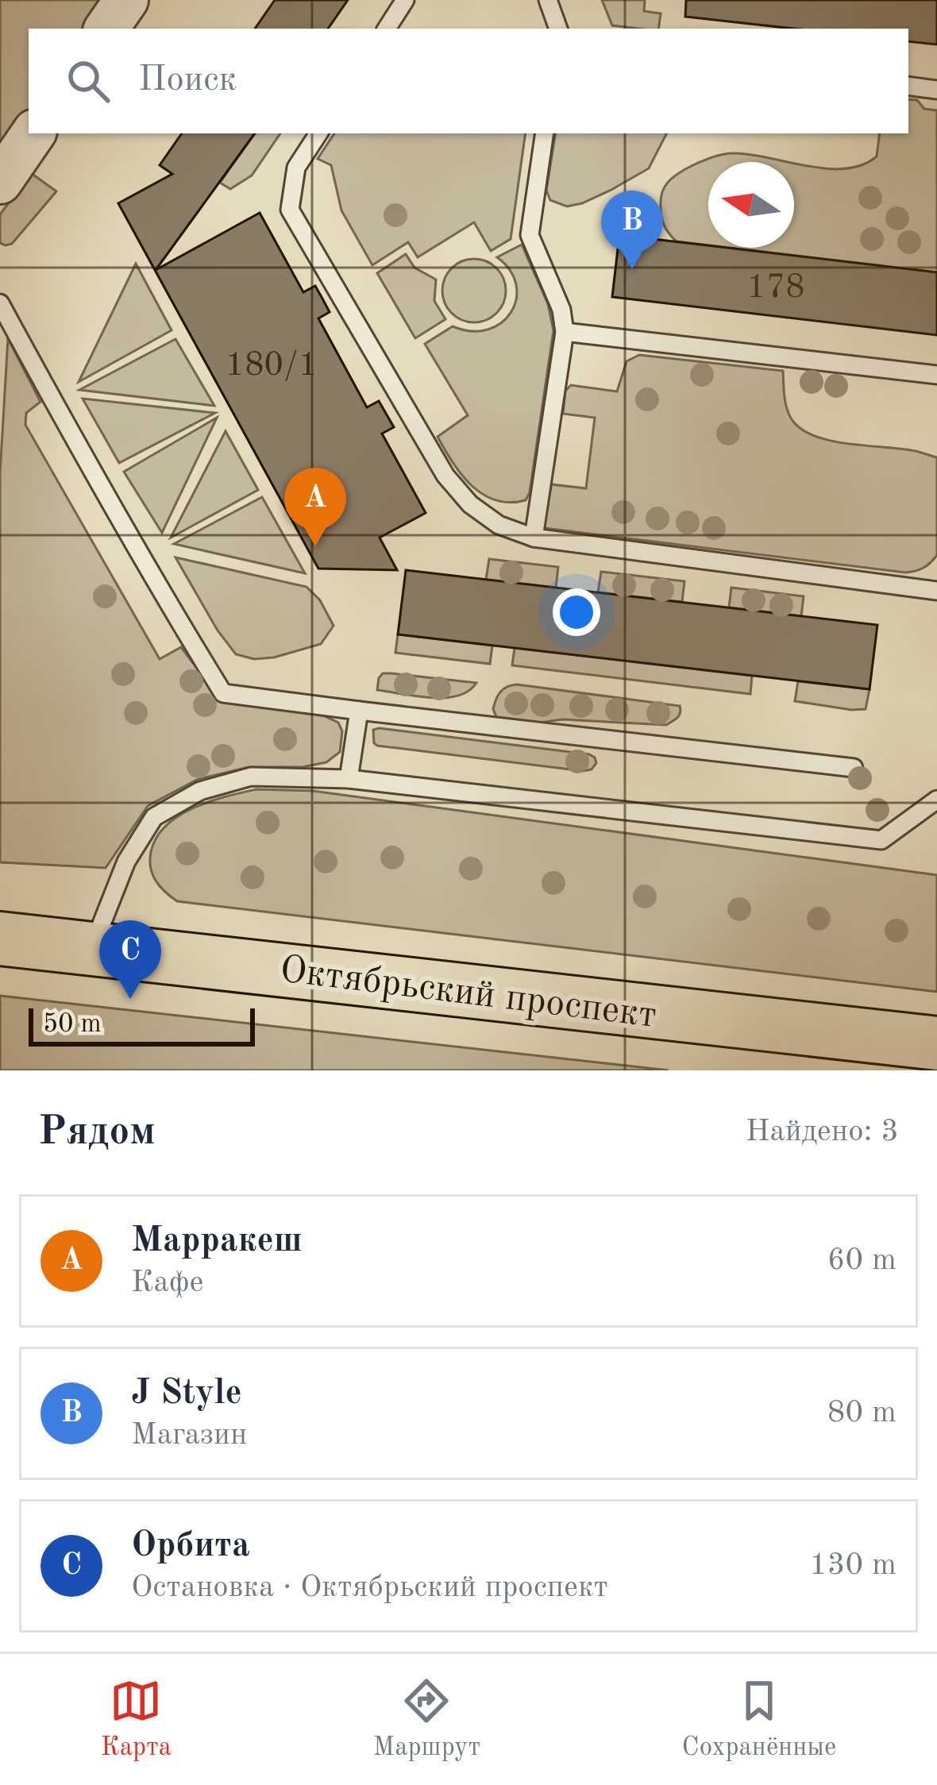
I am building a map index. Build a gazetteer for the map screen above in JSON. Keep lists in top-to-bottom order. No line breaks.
{"streets":{"main road":["Октябрьский проспект"]},"house_numbers":["178","180/1"],"scale_bar":"50 m","north":"left","page":{"search":"Поиск","pins":["B","A","C"],"scale":"50 m","heading":["Рядом","Найдено: 3"],"list":[{"mark":"A","name":"Марракеш","note":"Кафе","value":"60 m"},{"mark":"B","name":"J Style","note":"Магазин","value":"80 m"},{"mark":"C","name":"Орбита","note":"Остановка · Октябрьский проспект","value":"130 m"}],"nav":["Карта","Маршрут","Сохранённые"]}}
